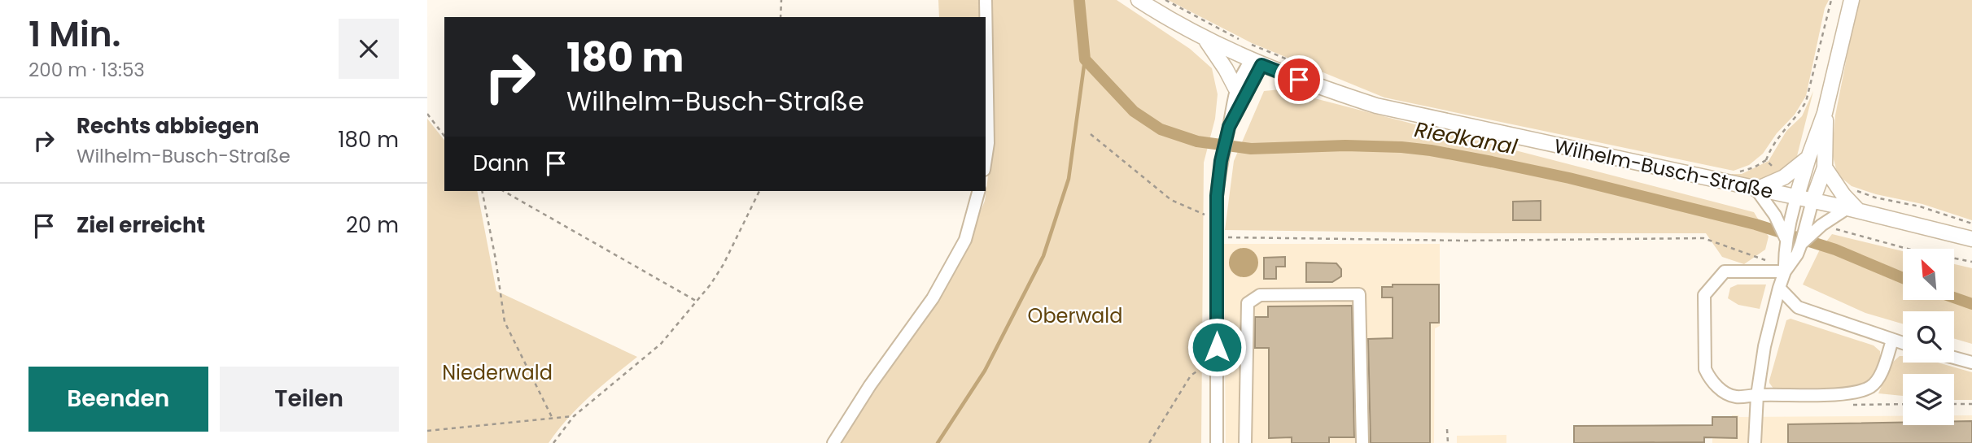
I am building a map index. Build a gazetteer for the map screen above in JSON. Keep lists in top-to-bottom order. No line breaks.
{"streets":{"main road":["Wilhelm-Busch-Straße"]},"water":["Riedkanal"],"parks":["Oberwald","Niederwald"],"north":"top left","page":{"heading":["1 Min.","200 m · 13:53"],"turn":["180 m","Wilhelm-Busch-Straße"],"list":[{"name":"Rechts abbiegen","note":"Wilhelm-Busch-Straße","value":"180 m"},{"name":"Ziel erreicht","value":"20 m"}],"then":"Dann","buttons":["Beenden","Teilen"]}}
